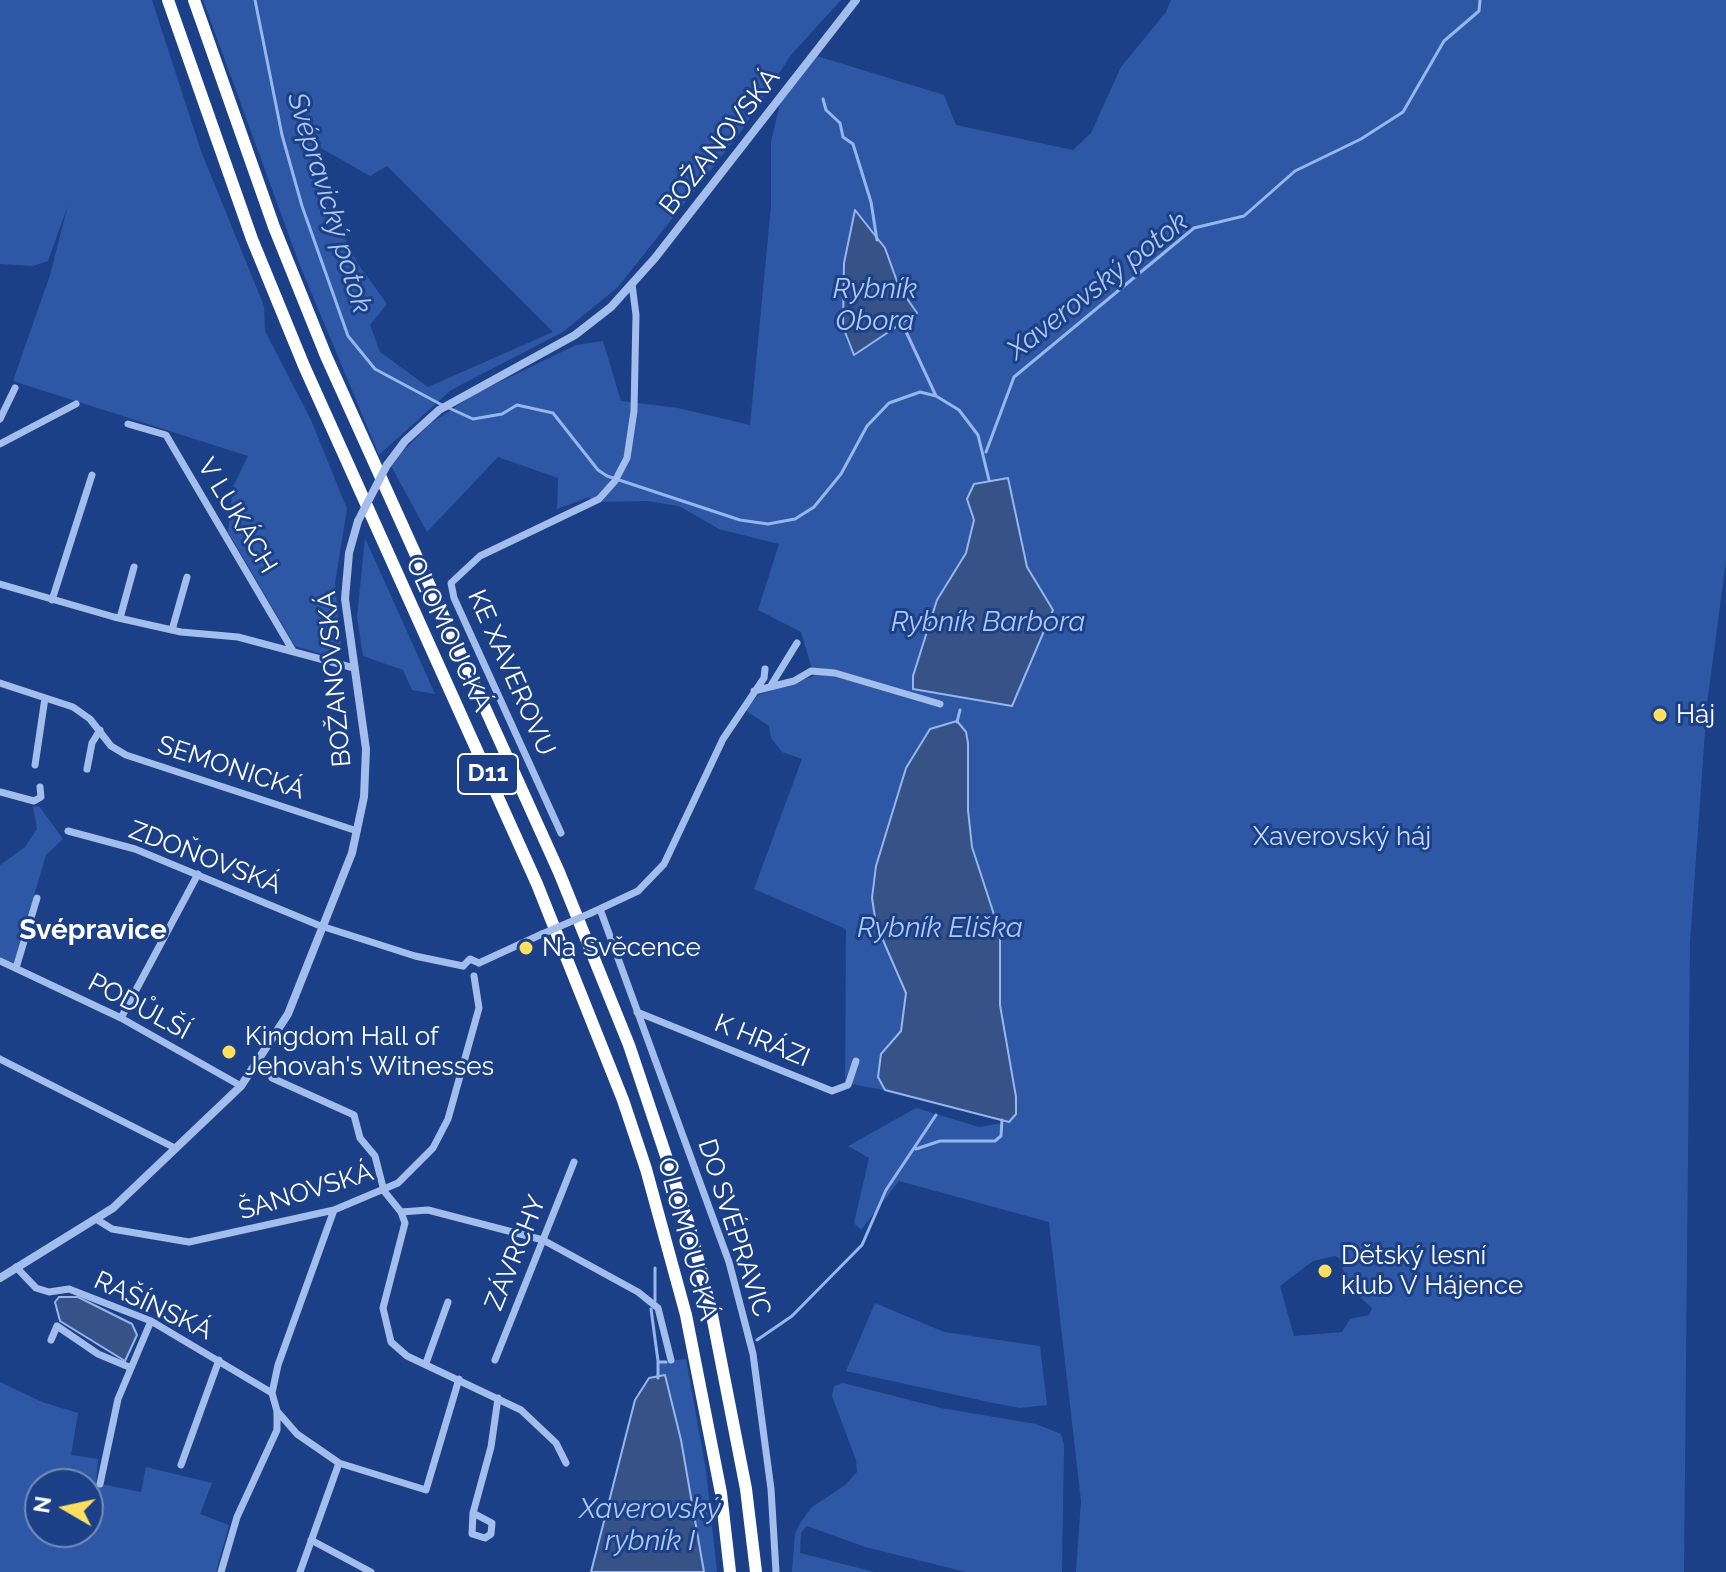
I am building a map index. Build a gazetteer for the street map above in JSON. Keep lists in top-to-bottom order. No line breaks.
{"streets":{"highway":["OLOMOUCKÁ","D11"],"street":["BOŽANOVSKÁ","V LUKÁCH","KE XAVEROVU","SEMONICKÁ","ZDOŇOVSKÁ","PODŮLŠÍ","K HRÁZI","ŠANOVSKÁ","DO SVÉPRAVIC","ZÁVRCHY","RAŠÍNSKÁ"]},"crossings":[["BOŽANOVSKÁ","KE XAVEROVU"],["BOŽANOVSKÁ","SEMONICKÁ"],["BOŽANOVSKÁ","ZDOŇOVSKÁ"],["BOŽANOVSKÁ","PODŮLŠÍ"],["BOŽANOVSKÁ","ŠANOVSKÁ"],["BOŽANOVSKÁ","RAŠÍNSKÁ"],["ZDOŇOVSKÁ","ŠANOVSKÁ"],["K HRÁZI","DO SVÉPRAVIC"]],"districts":["Svépravice"],"water":["Svépravický potok","Xaverovský potok","Rybník Obora","Rybník Barbora","Rybník Eliška","Xaverovský rybník I"],"parks":["Xaverovský háj"],"places":["Háj","Na Svěcence","Kingdom Hall of Jehovah's Witnesses","Dětský lesní klub V Hájence"],"north":"left"}
